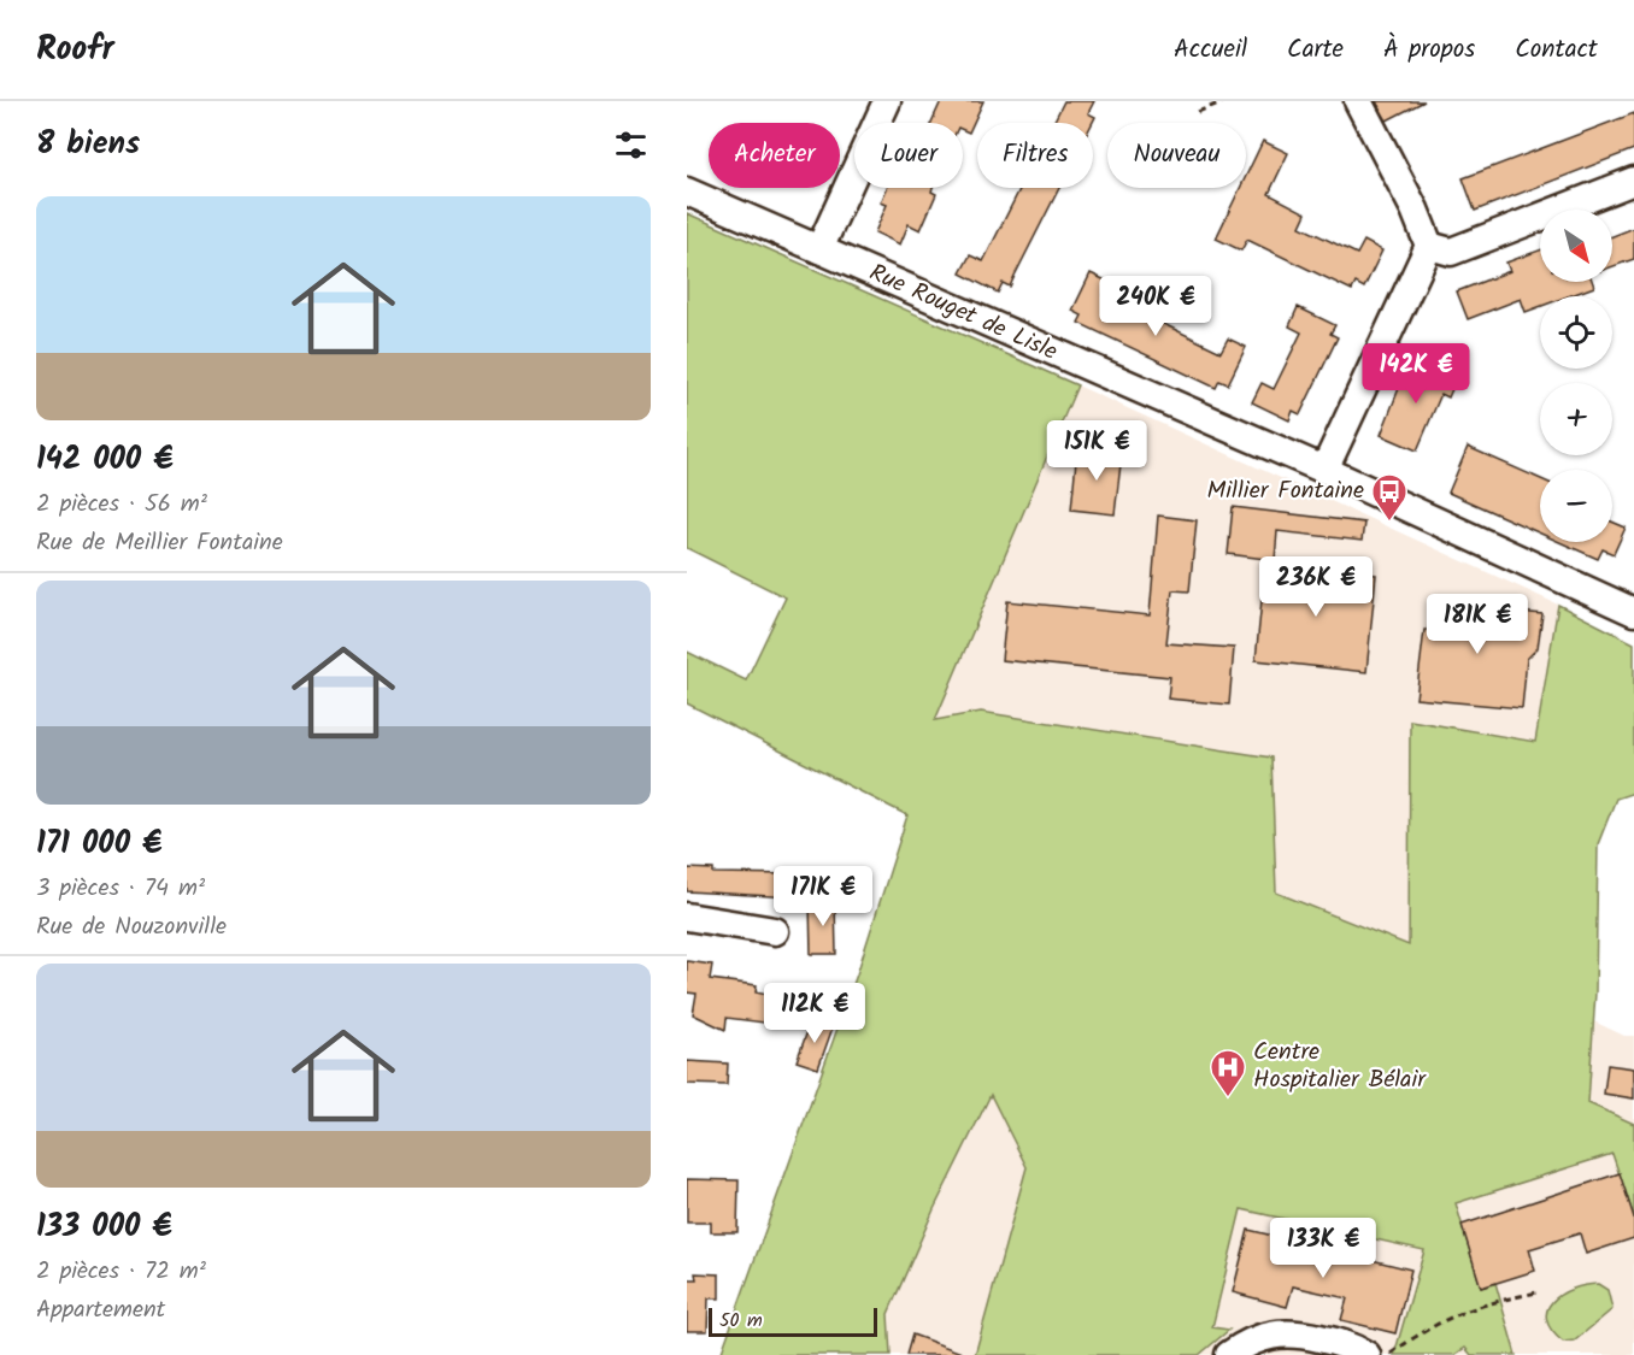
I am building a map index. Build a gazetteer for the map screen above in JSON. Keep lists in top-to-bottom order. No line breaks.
{"streets":{"street":["Rue Rouget de Lisle"]},"places":{"bus stop":["Millier Fontaine"],"hospital":["Centre Hospitalier Bélair"]},"scale_bar":"50 m","north":"bottom right","page":{"header":"Roofr","nav":["Accueil","Carte","À propos","Contact"],"heading":"8 biens","chip":["Acheter","Louer","Filtres","Nouveau"],"list":[{"name":"142 000 €","note":"2 pièces · 56 m² · Rue de Meillier Fontaine"},{"name":"171 000 €","note":"3 pièces · 74 m² · Rue de Nouzonville"},{"name":"133 000 €","note":"2 pièces · 72 m² · Appartement"}],"map_buttons":["+","−"],"price":["240K €","142K €","151K €","236K €","181K €","171K €","112K €","133K €"],"scale":"50 m"}}
